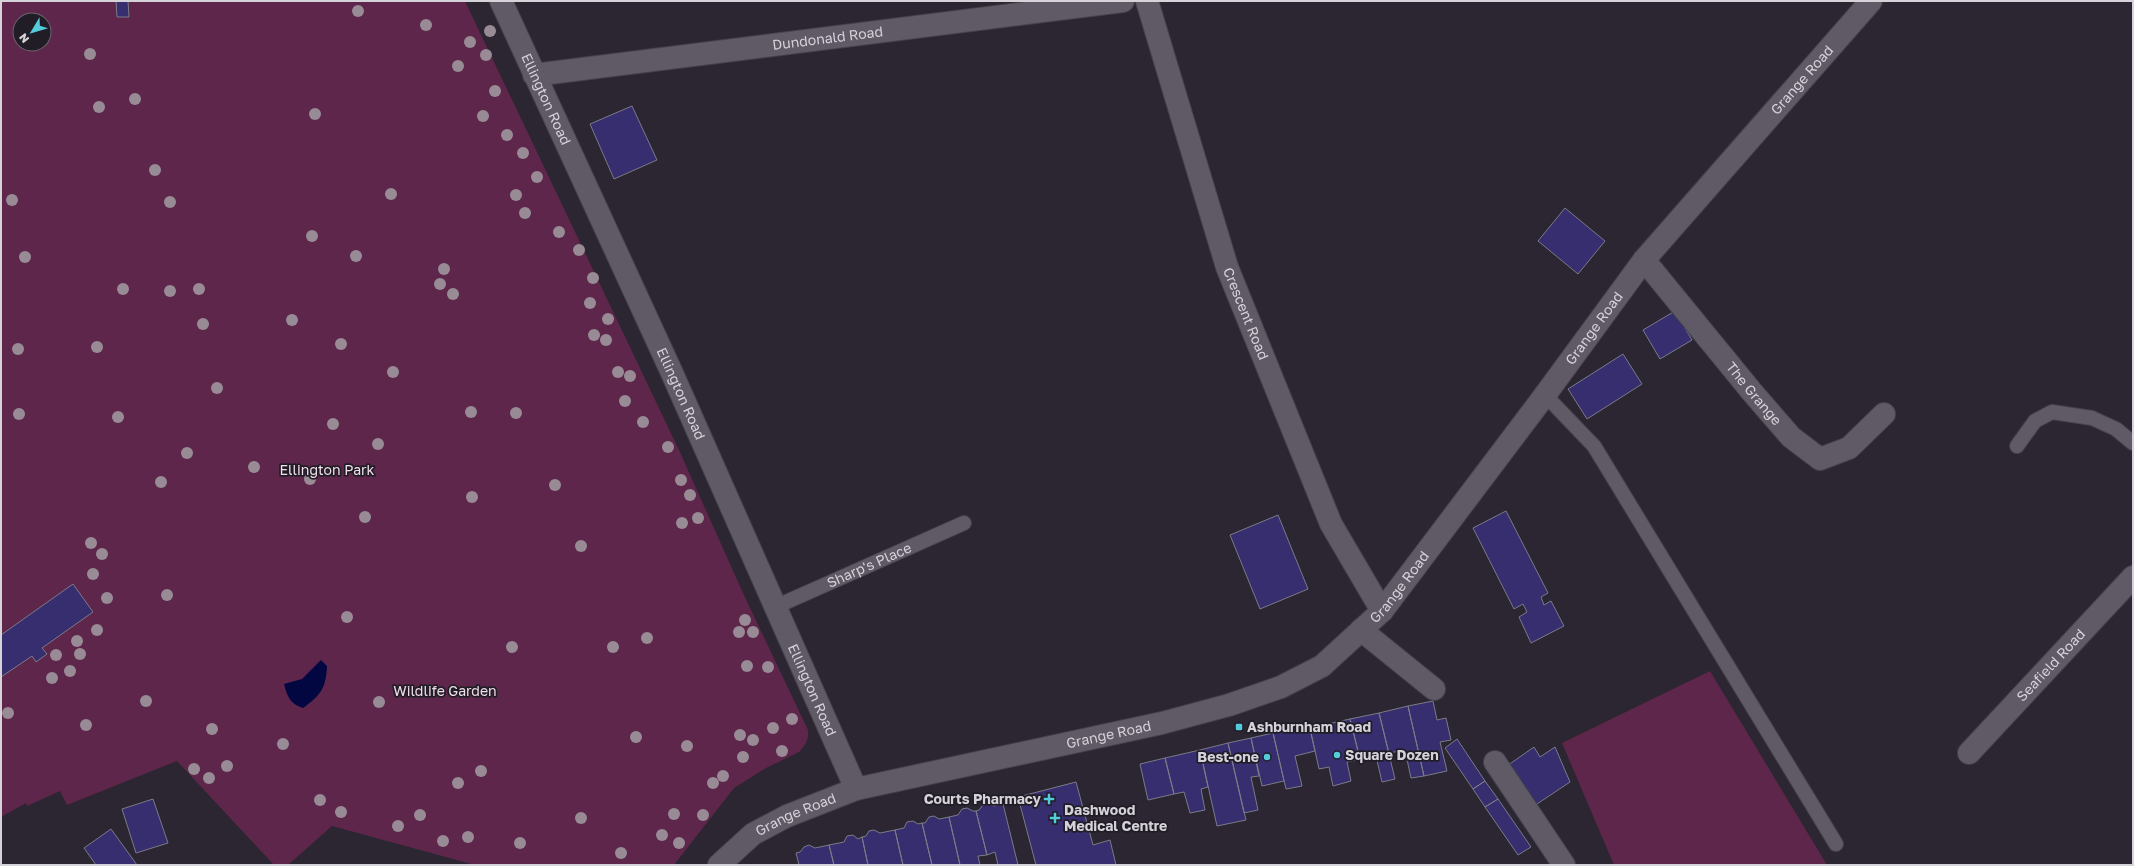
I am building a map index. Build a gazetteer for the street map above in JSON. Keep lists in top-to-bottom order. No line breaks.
{"streets":{"street":["Dundonald Road","Grange Road","Ellington Road","Crescent Road","The Grange","Seafield Road"],"lane":["Sharp's Place"]},"crossings":[["Dundonald Road","Ellington Road"],["Grange Road","Ellington Road"],["Grange Road","Crescent Road"],["Grange Road","The Grange"],["Ellington Road","Sharp's Place"]],"parks":["Ellington Park","Wildlife Garden"],"places":{"transit":["Ashburnham Road"],"other":["Square Dozen","Best-one"],"health":["Courts Pharmacy","Dashwood Medical Centre"]},"north":"bottom left"}
